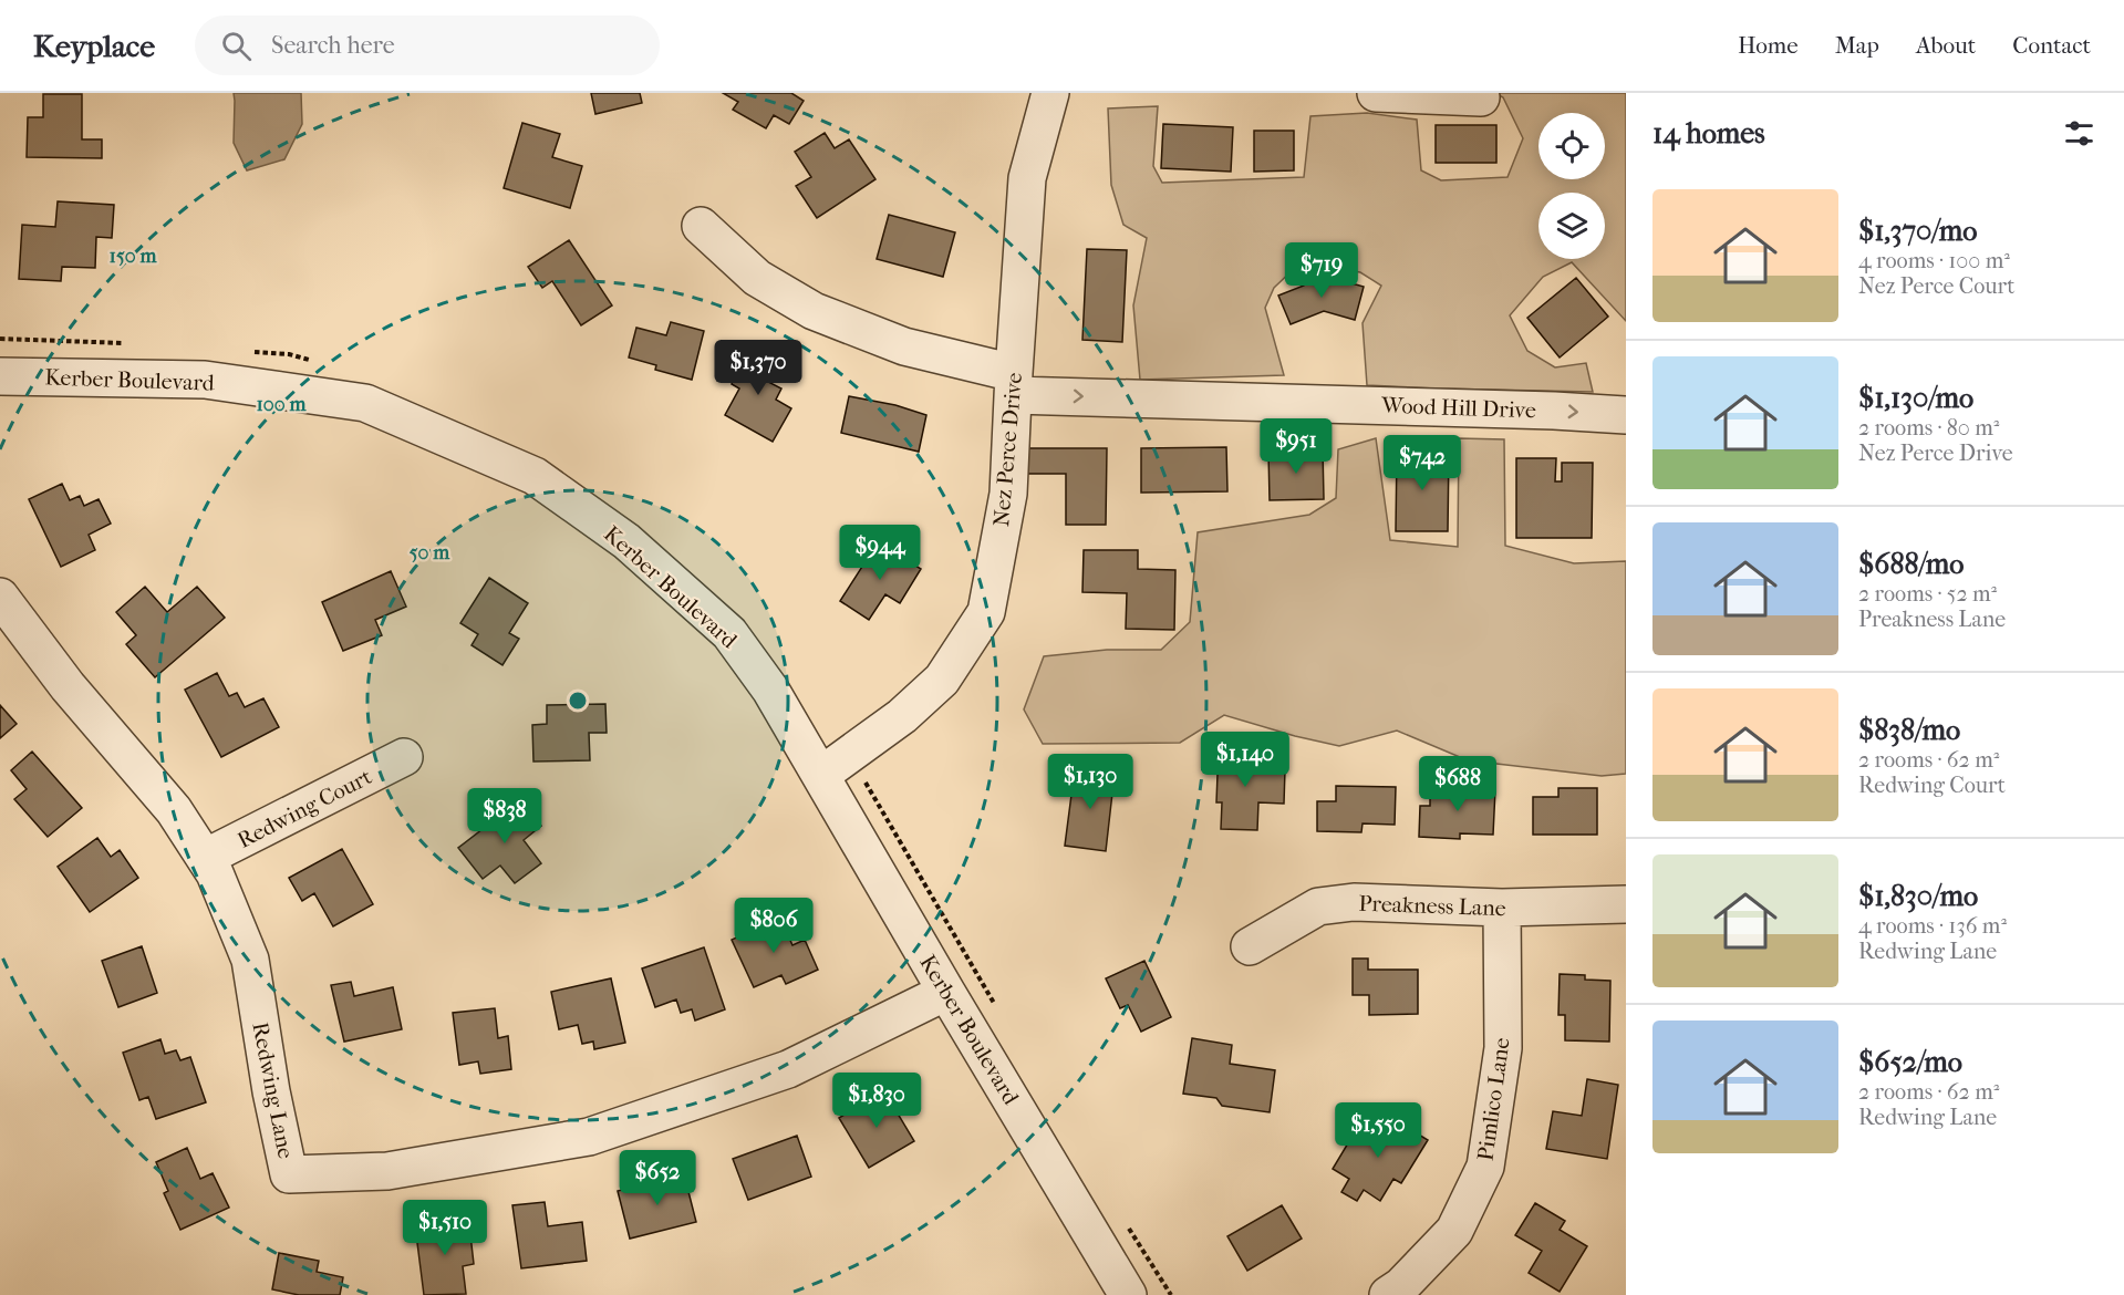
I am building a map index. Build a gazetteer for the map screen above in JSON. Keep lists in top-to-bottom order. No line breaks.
{"streets":{"street":["Kerber Boulevard","Wood Hill Drive","Nez Perce Drive","Redwing Court","Preakness Lane","Redwing Lane","Pimlico Lane"]},"crossings":[["Kerber Boulevard","Nez Perce Drive"],["Kerber Boulevard","Redwing Lane"],["Wood Hill Drive","Nez Perce Drive"],["Redwing Court","Redwing Lane"],["Preakness Lane","Pimlico Lane"]],"one_way":["Wood Hill Drive"],"page":{"header":"Keyplace","search":"Search here","nav":["Home","Map","About","Contact"],"heading":"14 homes","list":[{"name":"$1,370/mo","note":"4 rooms · 100 m² · Nez Perce Court"},{"name":"$1,130/mo","note":"2 rooms · 80 m² · Nez Perce Drive"},{"name":"$688/mo","note":"2 rooms · 52 m² · Preakness Lane"},{"name":"$838/mo","note":"2 rooms · 62 m² · Redwing Court"},{"name":"$1,830/mo","note":"4 rooms · 136 m² · Redwing Lane"},{"name":"$652/mo","note":"2 rooms · 62 m² · Redwing Lane"}],"price":["$719","$1,370","$951","$742","$944","$1,140","$1,130","$688","$838","$806","$1,830","$1,550","$652","$1,510"]},"rings":["150 m","100 m","50 m"]}
